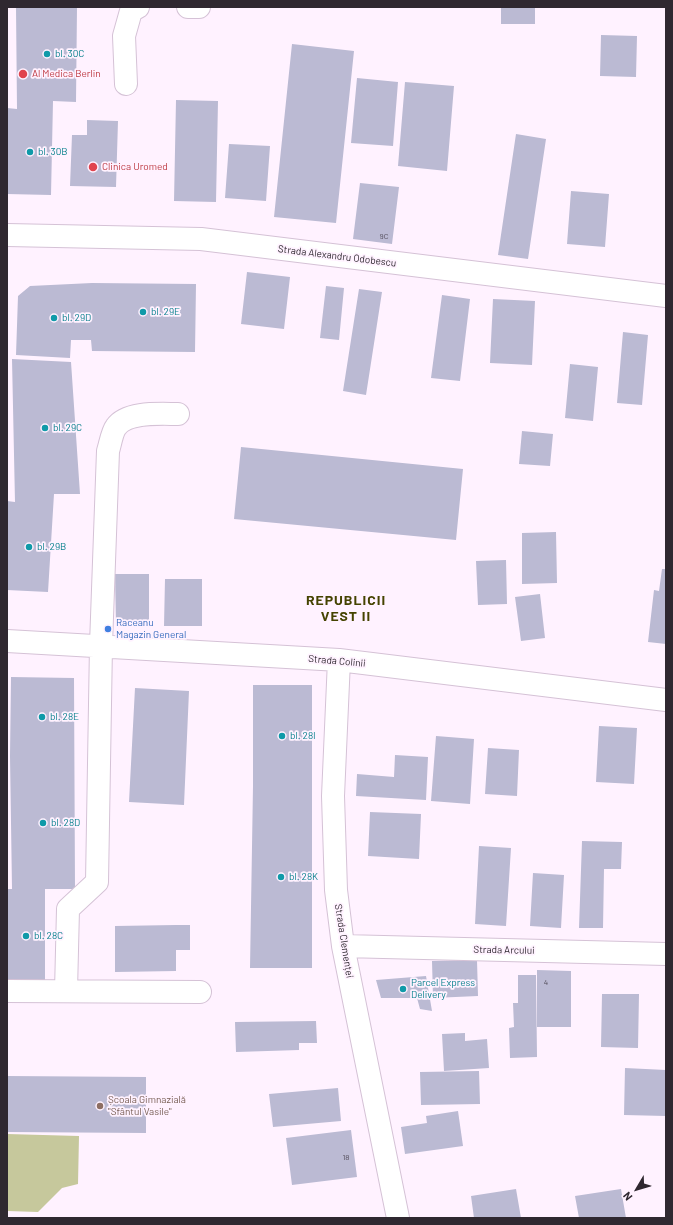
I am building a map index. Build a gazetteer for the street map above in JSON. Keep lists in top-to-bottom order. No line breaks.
{"streets":{"street":["Strada Alexandru Odobescu","Strada Colinii","Strada Clemenței","Strada Arcului"]},"crossings":[["Strada Colinii","Strada Clemenței"],["Strada Clemenței","Strada Arcului"]],"districts":["REPUBLICII VEST II"],"places":["bl. 30C","Al Medica Berlin","bl. 30B","Clinica Uromed","bl. 29E","bl. 29D","bl. 29C","bl. 29B","Raceanu Magazin General","bl. 28E","bl. 28I","bl. 28D","bl. 28K","bl. 28C","Parcel Express Delivery","Școala Gimnazială \"Sfântul Vasile\""],"house_numbers":["9C","4","18"],"north":"bottom left"}
